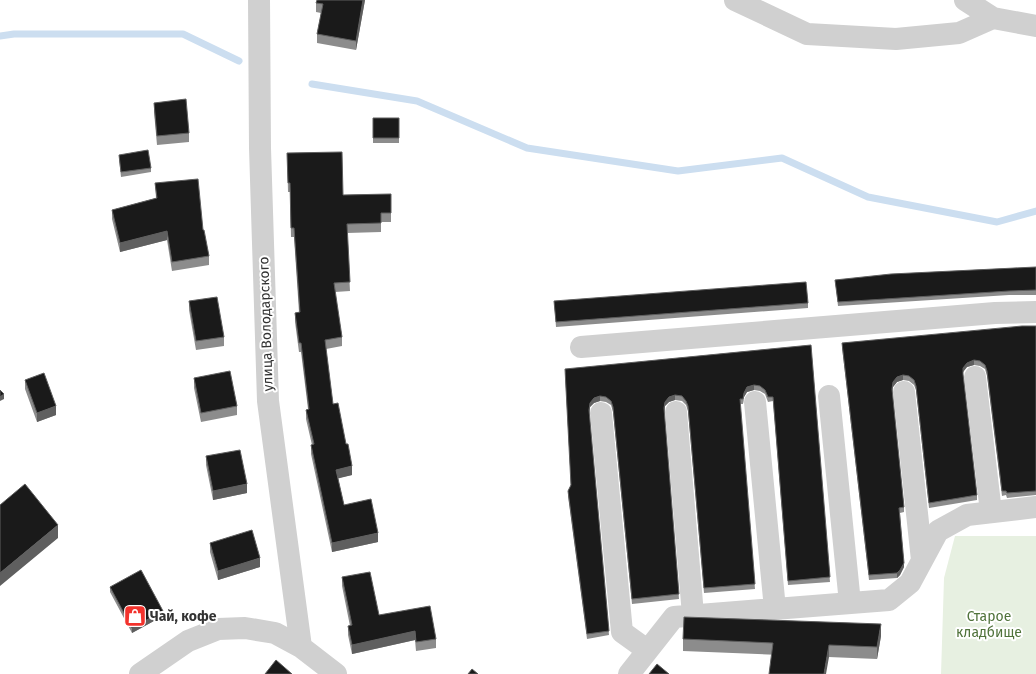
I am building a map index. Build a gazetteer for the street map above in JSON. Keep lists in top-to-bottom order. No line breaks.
{"streets":{"street":["улица Володарского"]},"parks":["Старое кладбище"],"places":{"shop":["Чай, кофе"]}}
